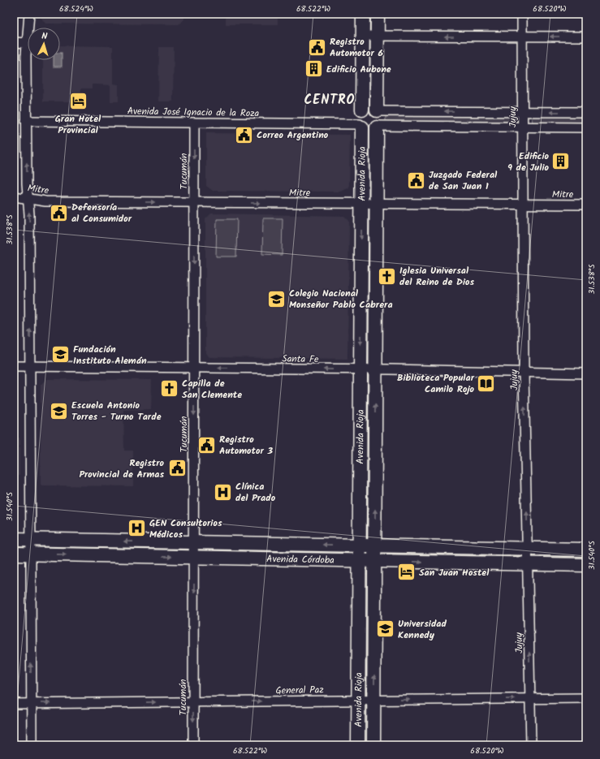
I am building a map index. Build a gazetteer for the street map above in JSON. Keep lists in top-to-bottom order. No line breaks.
{"streets":{"main road":["Avenida Rioja","Avenida Córdoba"],"street":["Avenida José Ignacio de la Roza","Jujuy","Tucumán","Mitre","Santa Fe","General Paz"]},"crossings":[["Avenida José Ignacio de la Roza","Tucumán"],["Avenida José Ignacio de la Roza","Avenida Rioja"],["Jujuy","Mitre"],["Jujuy","Santa Fe"],["Jujuy","Avenida Córdoba"],["Jujuy","General Paz"],["Tucumán","Mitre"],["Tucumán","Santa Fe"],["Tucumán","Avenida Córdoba"],["Tucumán","General Paz"],["Avenida Rioja","Mitre"],["Avenida Rioja","Santa Fe"],["Avenida Rioja","Avenida Córdoba"],["Avenida Rioja","General Paz"]],"one_way":["Jujuy","Tucumán","Mitre","General Paz"],"districts":["CENTRO"],"places":{"public building":["Registro Automotor 6","Correo Argentino","Juzgado Federal de San Juan 1","Defensoría al Consumidor","Registro Automotor 3","Registro Provincial de Armas"],"building":["Edificio Aubone","Edificio 9 de Julio"],"hotel":["Gran Hotel Provincial","San Juan Hostel"],"church":["Iglesia Universal del Reino de Dios","Capilla de San Clemente"],"school or university":["Colegio Nacional Monseñor Pablo Cabrera","Fundación Instituto Alemán","Escuela Antonio Torres - Turno Tarde","Universidad Kennedy"],"library":["Biblioteca Popular Camilo Rojo"],"hospital":["Clínica del Prado","GEN Consultorios Médicos"]},"north":"top","coordinates":["68.524°W","68.522°W","68.520°W","31.538°S","31.540°S"]}
